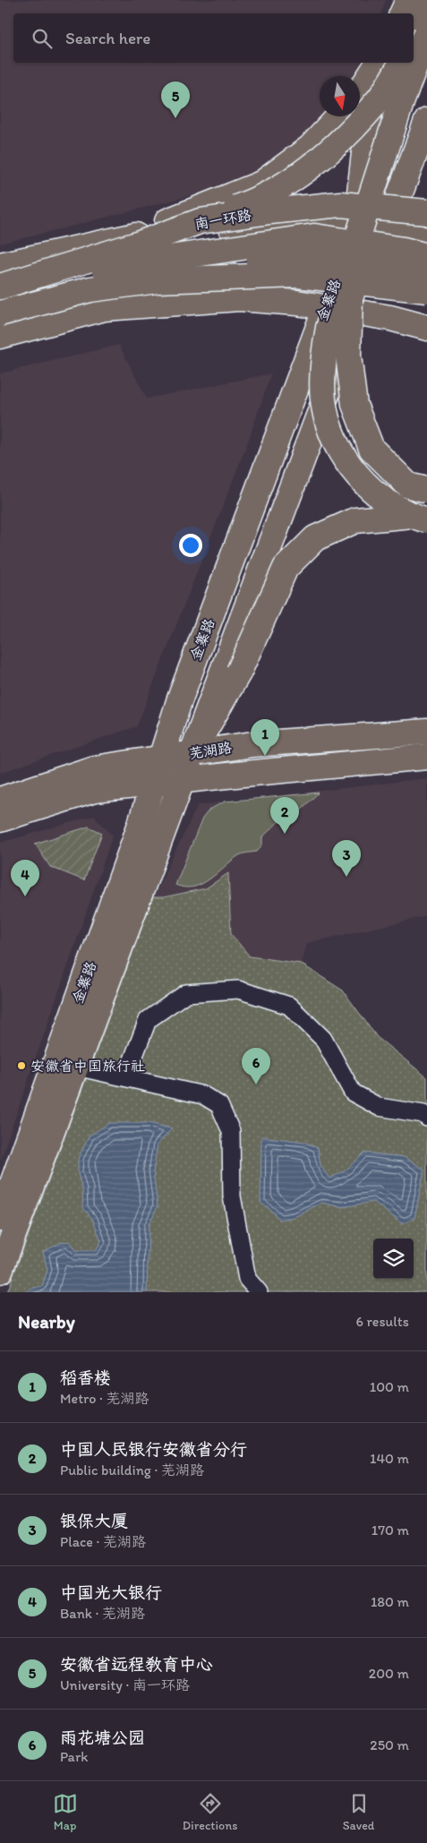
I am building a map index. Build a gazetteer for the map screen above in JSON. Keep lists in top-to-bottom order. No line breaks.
{"streets":{"main road":["南一环路","金寨路","芜湖路"]},"crossings":[["金寨路","芜湖路"]],"places":["安徽省中国旅行社"],"north":"bottom","page":{"search":"Search here","pins":["5","1","2","3","4","6"],"heading":["Nearby","6 results"],"list":[{"mark":"1","name":"稻香楼","note":"Metro · 芜湖路","value":"100 m"},{"mark":"2","name":"中国人民银行安徽省分行","note":"Public building · 芜湖路","value":"140 m"},{"mark":"3","name":"银保大厦","note":"Place · 芜湖路","value":"170 m"},{"mark":"4","name":"中国光大银行","note":"Bank · 芜湖路","value":"180 m"},{"mark":"5","name":"安徽省远程教育中心","note":"University · 南一环路","value":"200 m"},{"mark":"6","name":"雨花塘公园","note":"Park","value":"250 m"}],"nav":["Map","Directions","Saved"]}}
